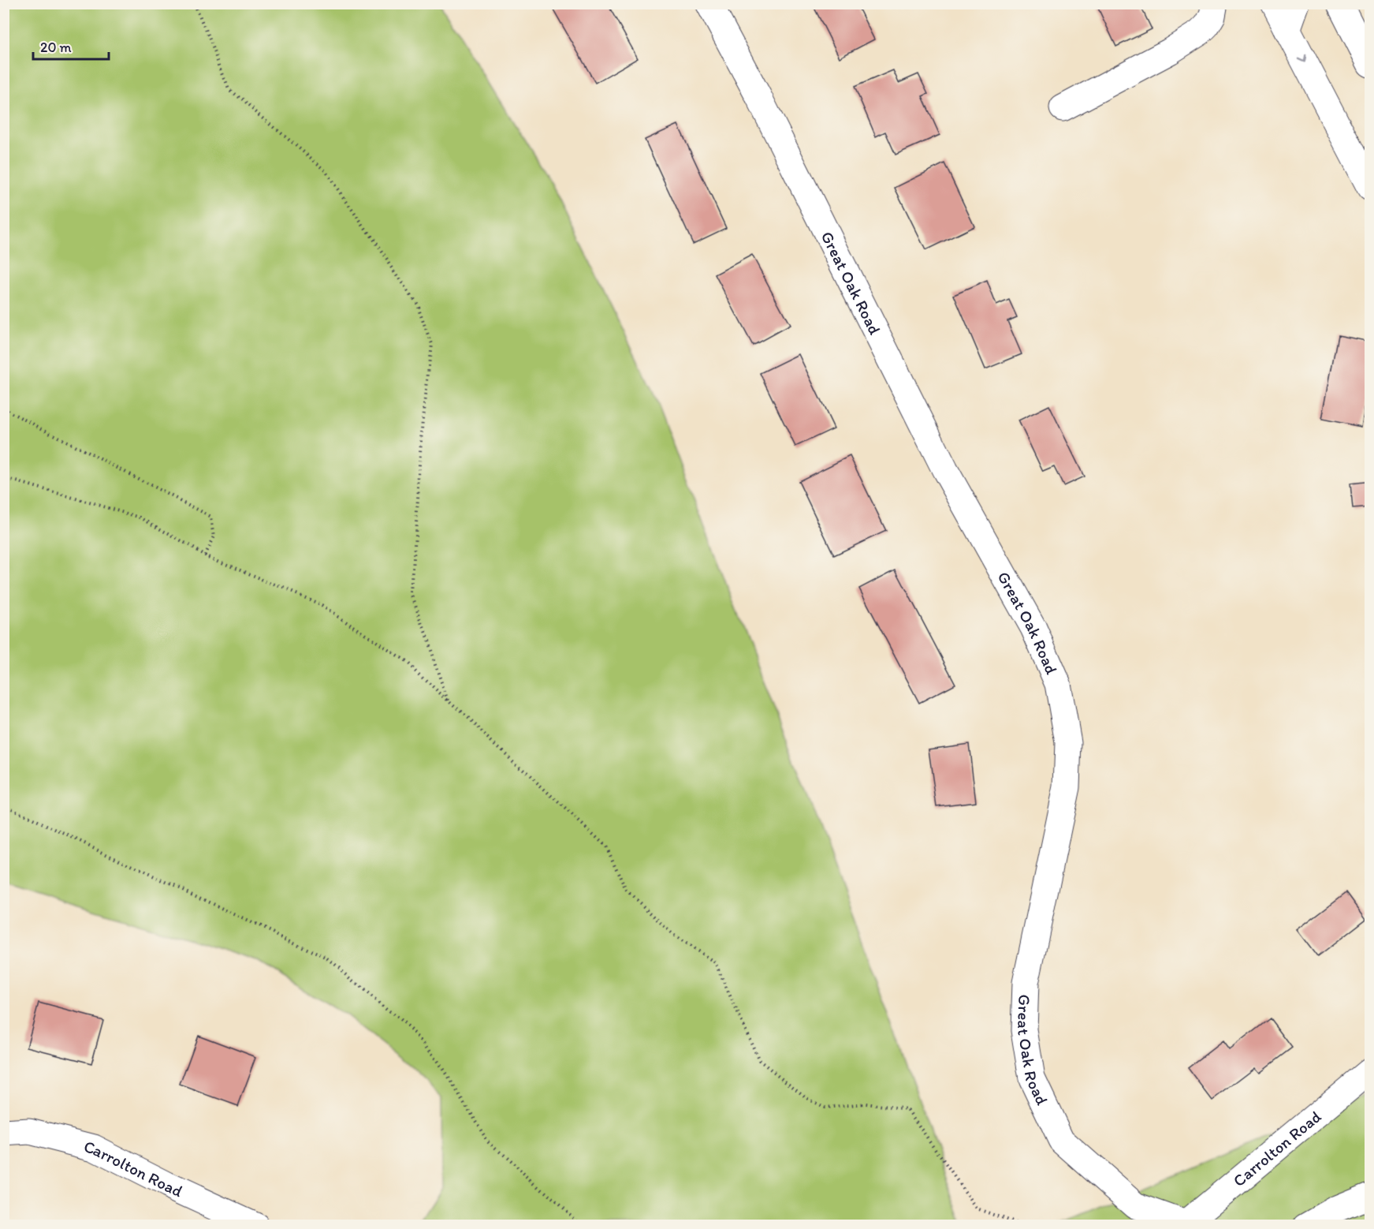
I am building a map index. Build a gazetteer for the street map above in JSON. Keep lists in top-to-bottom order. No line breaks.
{"streets":{"street":["Great Oak Road","Carrolton Road"]},"crossings":[["Great Oak Road","Carrolton Road"]],"scale_bar":"20 m"}
